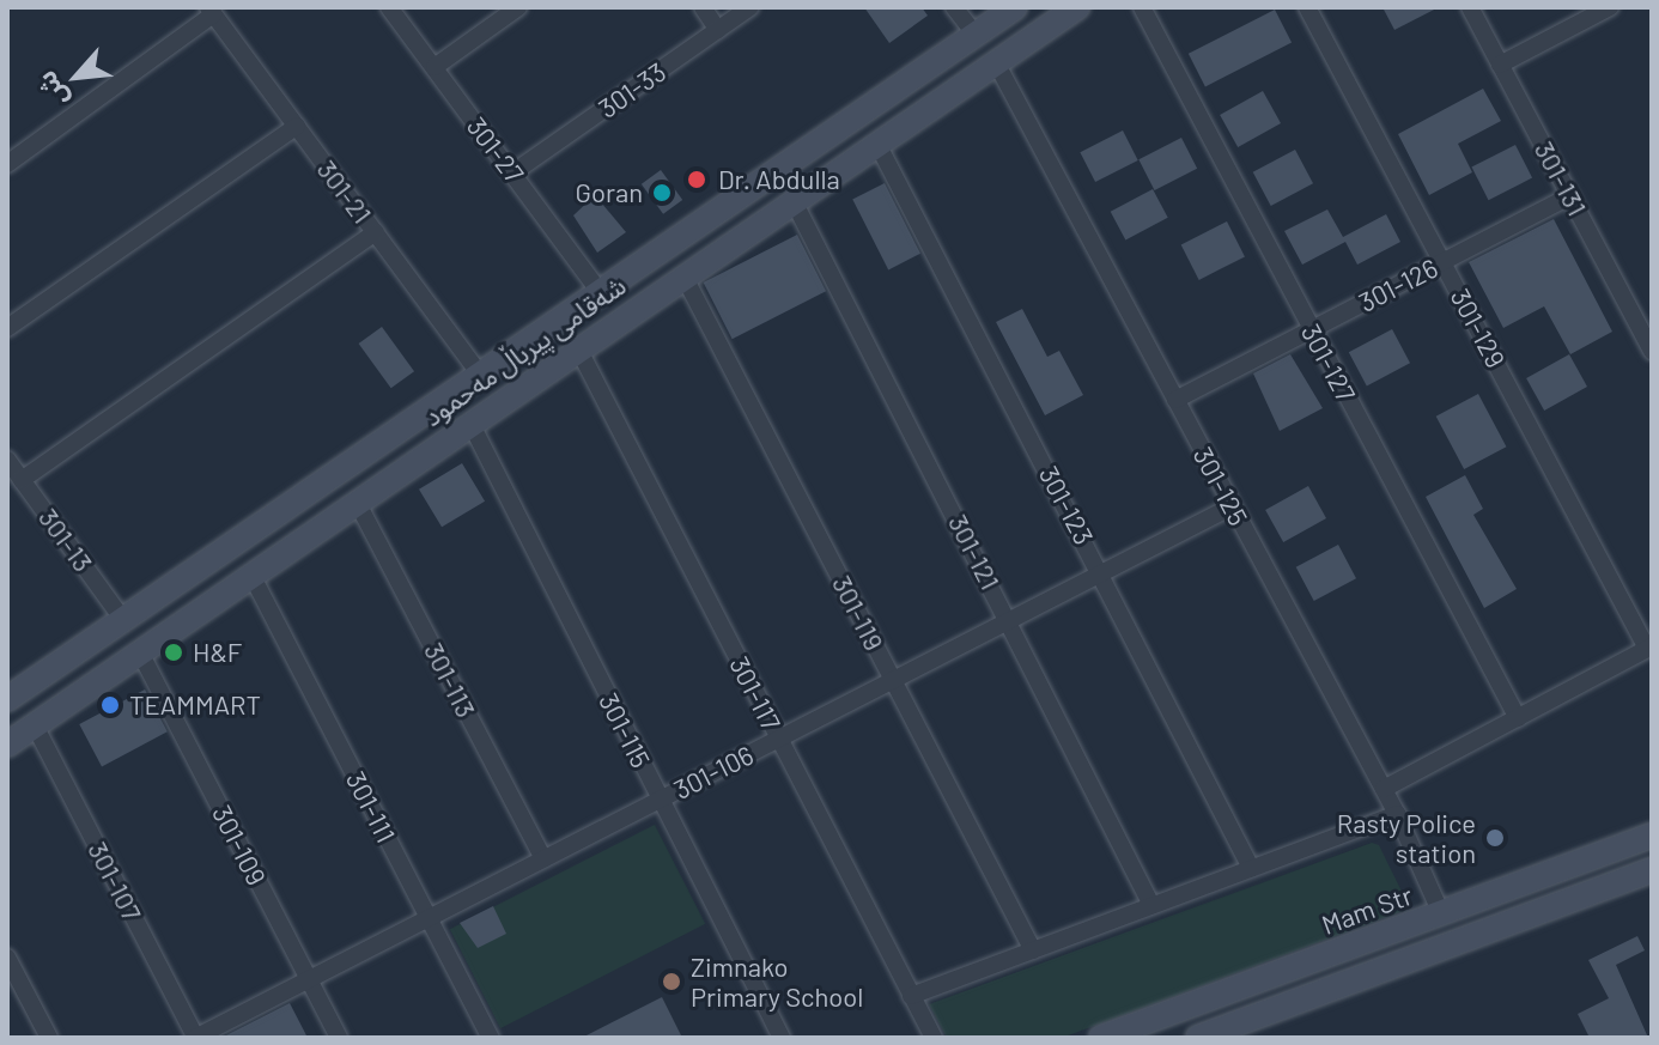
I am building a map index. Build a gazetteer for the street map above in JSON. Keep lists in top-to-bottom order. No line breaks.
{"streets":{"main road":["شەقامی پیرباڵ مەحمود","Mam Str"],"street":["301-33","301-27","301-131","301-21","301-126","301-129","301-127","301-125","301-123","301-13","301-121","301-119","301-113","301-117","301-115","301-106","301-111","301-109","301-107"]},"crossings":[["301-33","301-27"],["301-27","شەقامی پیرباڵ مەحمود"],["301-131","301-126"],["301-21","شەقامی پیرباڵ مەحمود"],["301-126","301-129"],["301-126","301-127"],["301-126","301-125"],["شەقامی پیرباڵ مەحمود","301-125"],["شەقامی پیرباڵ مەحمود","301-123"],["شەقامی پیرباڵ مەحمود","301-13"],["شەقامی پیرباڵ مەحمود","301-121"],["شەقامی پیرباڵ مەحمود","301-119"],["شەقامی پیرباڵ مەحمود","301-113"],["شەقامی پیرباڵ مەحمود","301-117"],["شەقامی پیرباڵ مەحمود","301-115"],["شەقامی پیرباڵ مەحمود","301-111"],["شەقامی پیرباڵ مەحمود","301-109"],["شەقامی پیرباڵ مەحمود","301-107"],["301-125","301-106"],["301-125","Mam Str"],["301-123","301-106"],["301-121","301-106"],["301-119","301-106"],["301-113","301-106"],["301-117","301-106"],["301-115","301-106"],["301-106","301-111"],["301-106","301-109"],["301-106","301-107"]],"places":["Dr. Abdulla","Goran","H&F","TEAMMART","Rasty Police station","Zimnako Primary School"],"north":"bottom left"}
